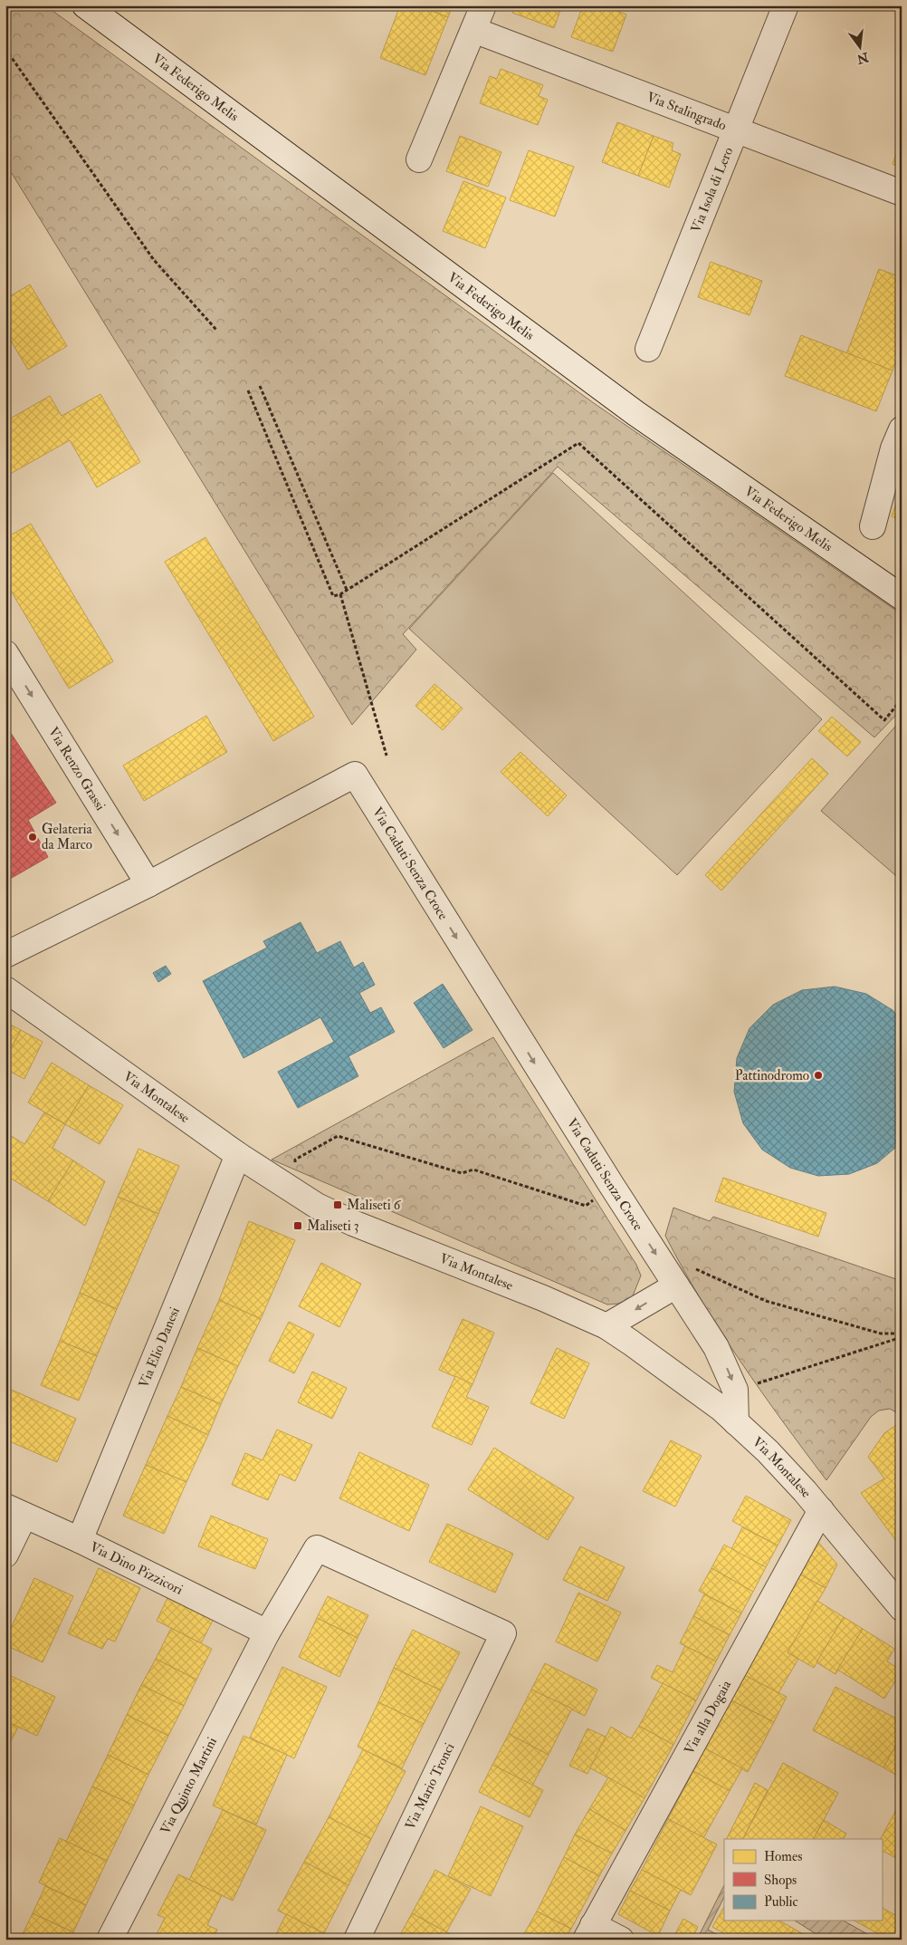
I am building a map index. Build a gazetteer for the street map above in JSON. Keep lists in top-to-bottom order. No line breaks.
{"streets":{"street":["Via Federigo Melis","Via Stalingrado","Via Isola di Lero","Via Renzo Grassi","Via Caduti Senza Croce","Via Montalese","Via Elio Danesi","Via Dino Pizzicori","Via alla Dogaia","Via Quinto Martini","Via Mario Tronci"]},"crossings":[["Via Stalingrado","Via Isola di Lero"],["Via Renzo Grassi","Via Caduti Senza Croce"],["Via Caduti Senza Croce","Via Montalese"],["Via Montalese","Via Elio Danesi"],["Via Montalese","Via alla Dogaia"],["Via Elio Danesi","Via Dino Pizzicori"],["Via Dino Pizzicori","Via Quinto Martini"],["Via Quinto Martini","Via Mario Tronci"]],"one_way":["Via Renzo Grassi","Via Caduti Senza Croce"],"places":{"other":["Gelateria da Marco","Pattinodromo"],"transit":["Maliseti 6","Maliseti 3"]},"legend":["Homes","Shops","Public"],"north":"bottom"}
